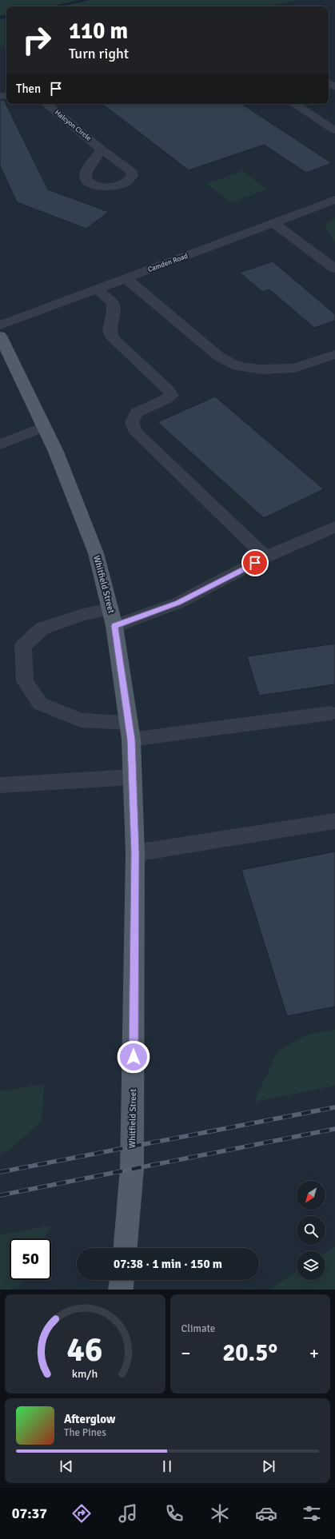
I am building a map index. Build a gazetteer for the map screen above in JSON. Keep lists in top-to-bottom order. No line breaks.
{"streets":{"main road":["Whitfield Street"],"street":["Halcyon Circle","Camden Road"]},"north":"bottom left","page":{"turn":["110 m","Turn right"],"then":"Then","limit":"50","trip":"07:38 · 1 min · 150 m","tile":"Climate","heat":["−","20.5°","+"],"song":["Afterglow","The Pines"],"tabs":"07:37","gauge":["46","km/h"]}}
